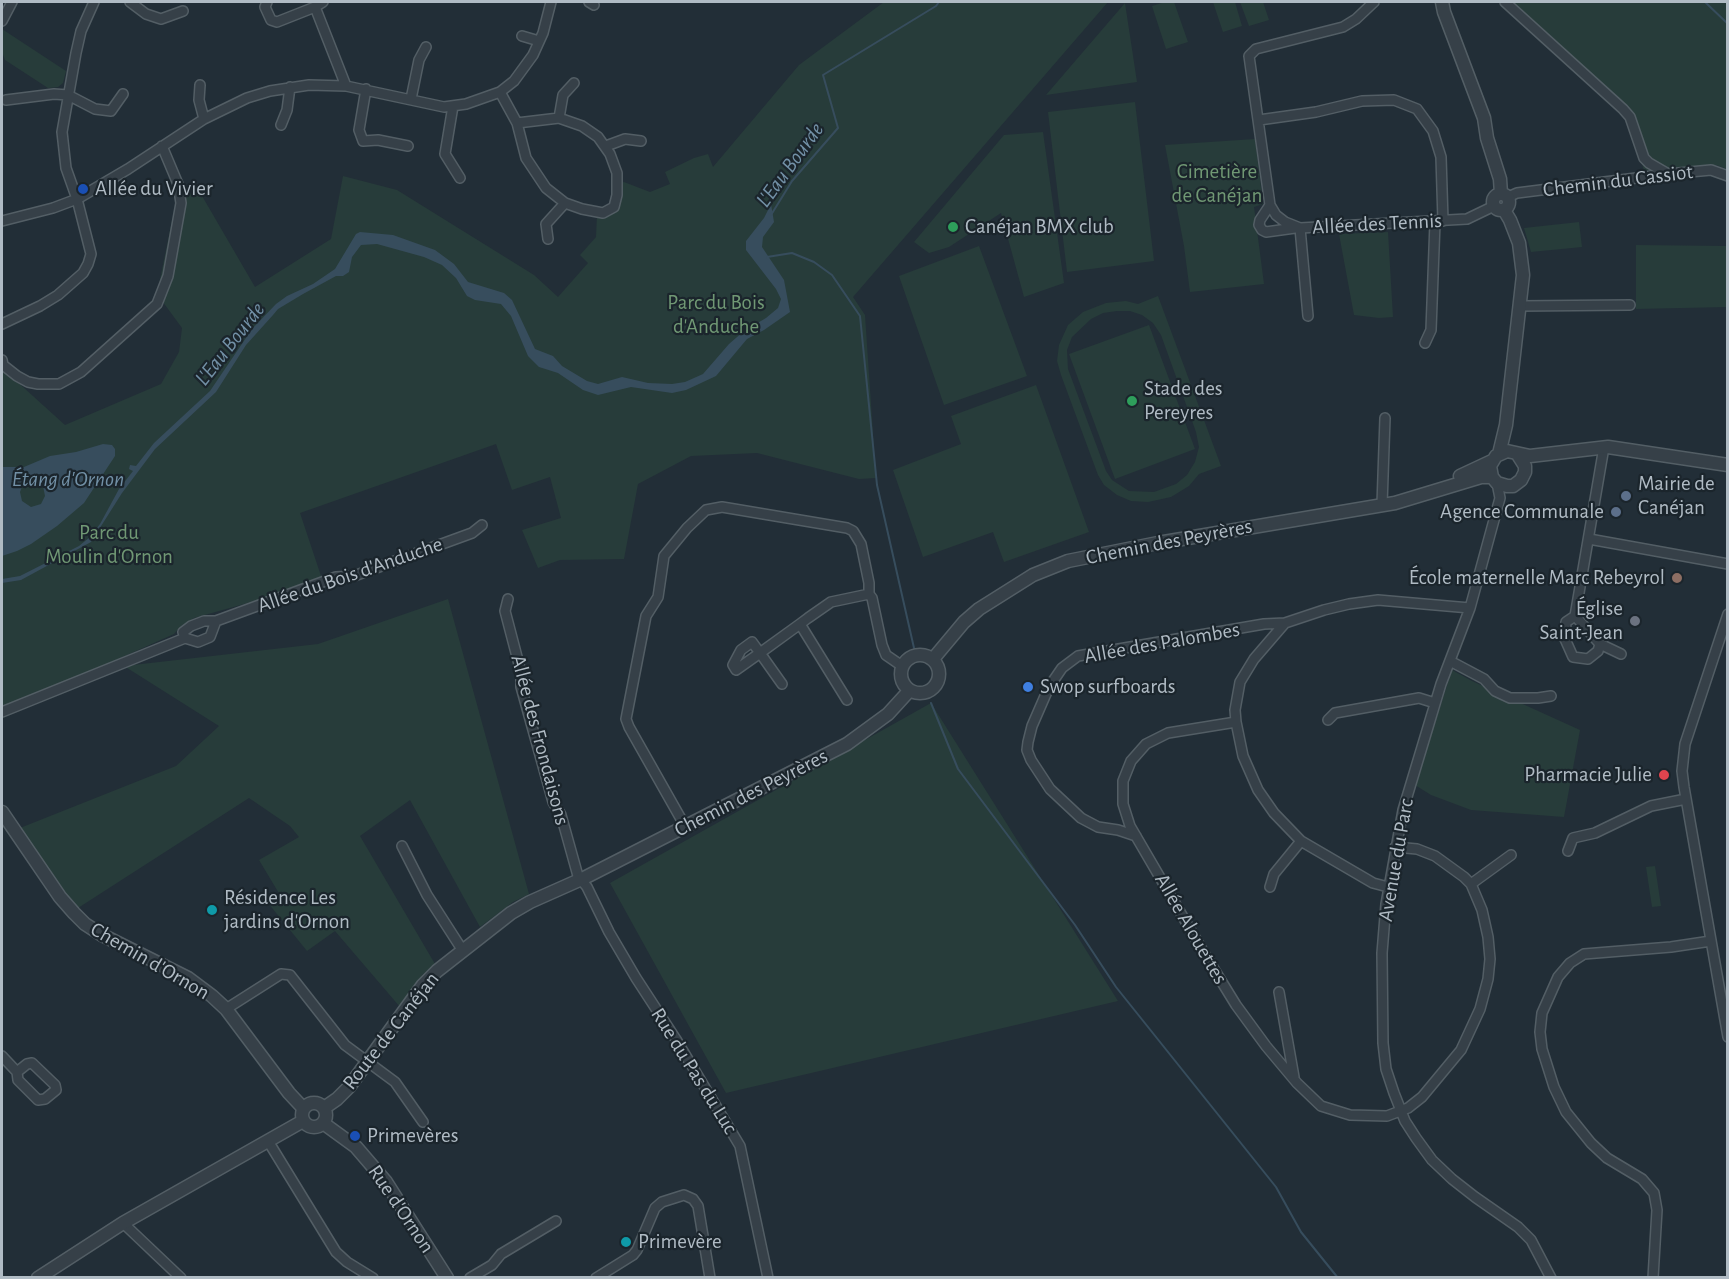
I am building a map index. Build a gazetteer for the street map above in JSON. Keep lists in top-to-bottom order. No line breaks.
{"streets":{"street":["Chemin du Cassiot","Allée des Tennis","Chemin des Peyrères","Allée du Bois d'Anduche","Allée des Palombes","Allée des Frondaisons","Avenue du Parc","Allée Alouettes","Chemin d'Ornon","Route de Canéjan","Rue du Pas du Luc","Rue d'Ornon"]},"crossings":[["Chemin des Peyrères","Allée des Frondaisons"],["Chemin des Peyrères","Avenue du Parc"],["Chemin des Peyrères","Route de Canéjan"],["Chemin des Peyrères","Rue du Pas du Luc"],["Allée des Palombes","Avenue du Parc"],["Allée des Palombes","Allée Alouettes"],["Allée des Frondaisons","Route de Canéjan"],["Allée des Frondaisons","Rue du Pas du Luc"],["Avenue du Parc","Allée Alouettes"],["Chemin d'Ornon","Route de Canéjan"],["Chemin d'Ornon","Rue d'Ornon"],["Route de Canéjan","Rue du Pas du Luc"],["Route de Canéjan","Rue d'Ornon"]],"water":["L'Eau Bourde","Étang d'Ornon"],"parks":["Cimetière de Canéjan","Parc du Bois d'Anduche","Parc du Moulin d'Ornon"],"places":["Allée du Vivier","Canéjan BMX club","Stade des Pereyres","Mairie de Canéjan","Agence Communale","École maternelle Marc Rebeyrol","Église Saint-Jean","Swop surfboards","Pharmacie Julie","Résidence Les jardins d'Ornon","Primevères","Primevère"]}
